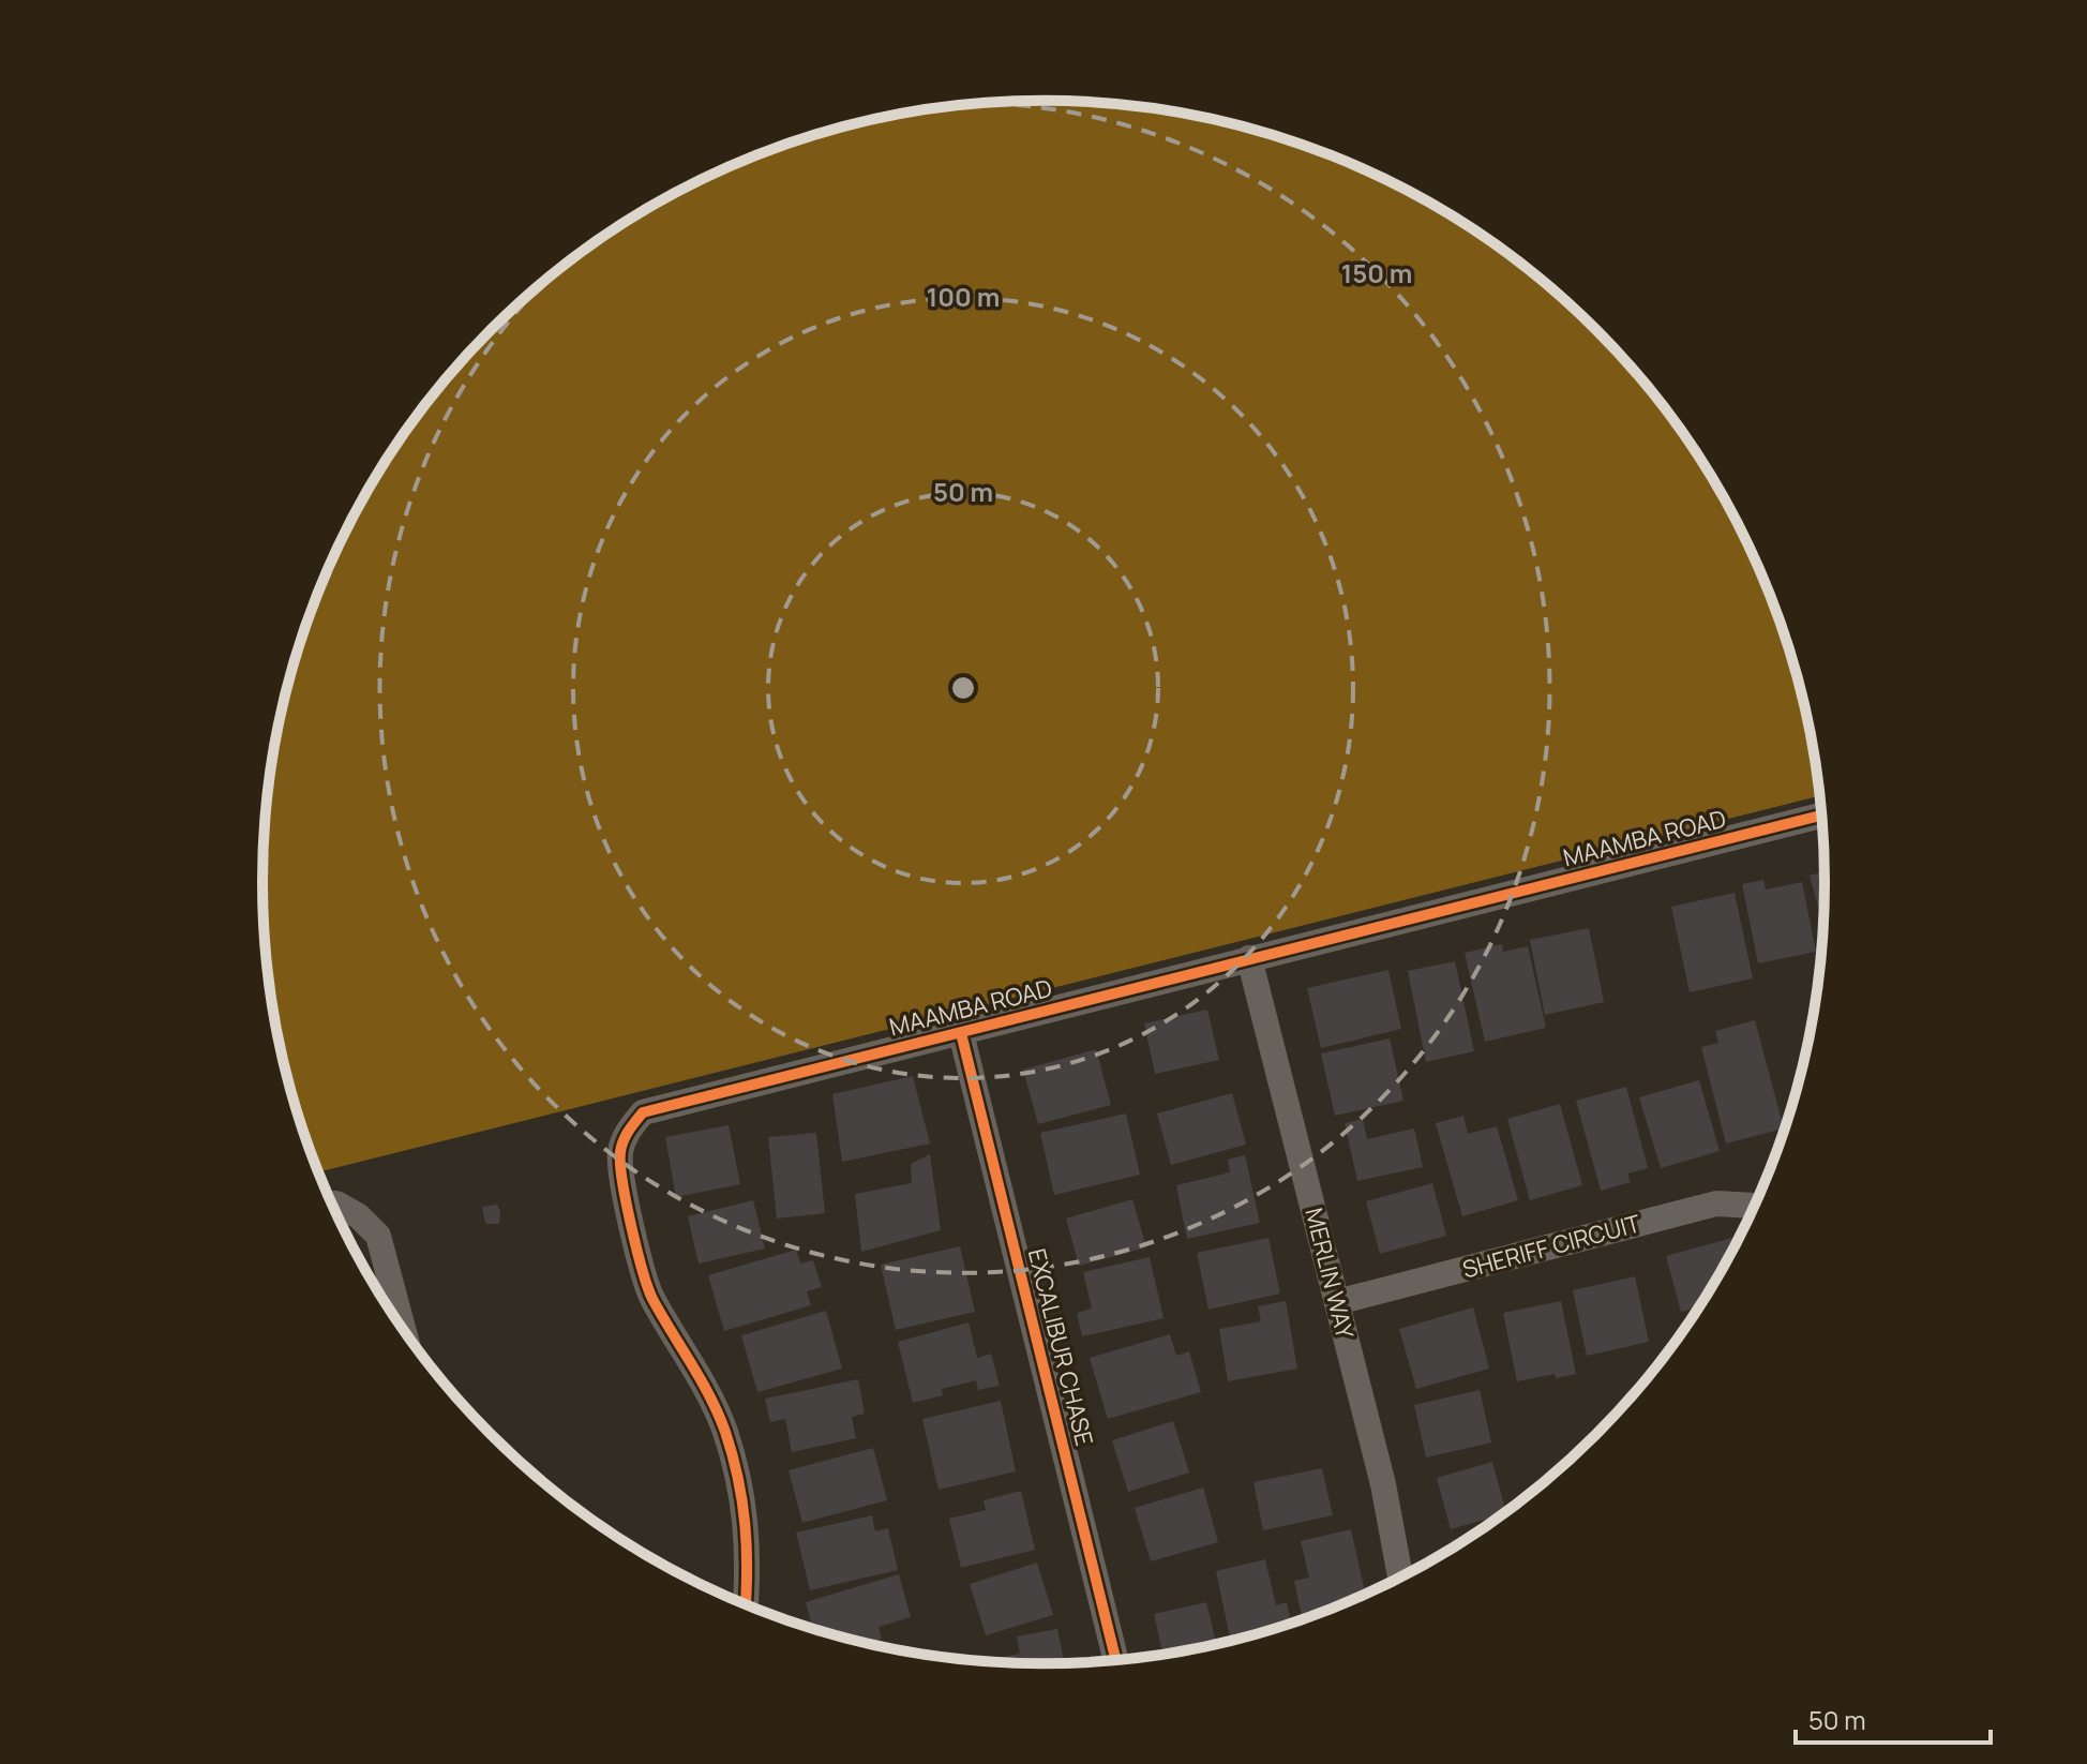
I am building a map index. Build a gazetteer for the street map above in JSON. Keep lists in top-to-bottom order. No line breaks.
{"streets":{"street":["MAAMBA ROAD","SHERIFF CIRCUIT","MERLIN WAY","EXCALIBUR CHASE"]},"crossings":[["MAAMBA ROAD","MERLIN WAY"],["MAAMBA ROAD","EXCALIBUR CHASE"],["SHERIFF CIRCUIT","MERLIN WAY"]],"scale_bar":"50 m","rings":["150 m","100 m","50 m"]}
